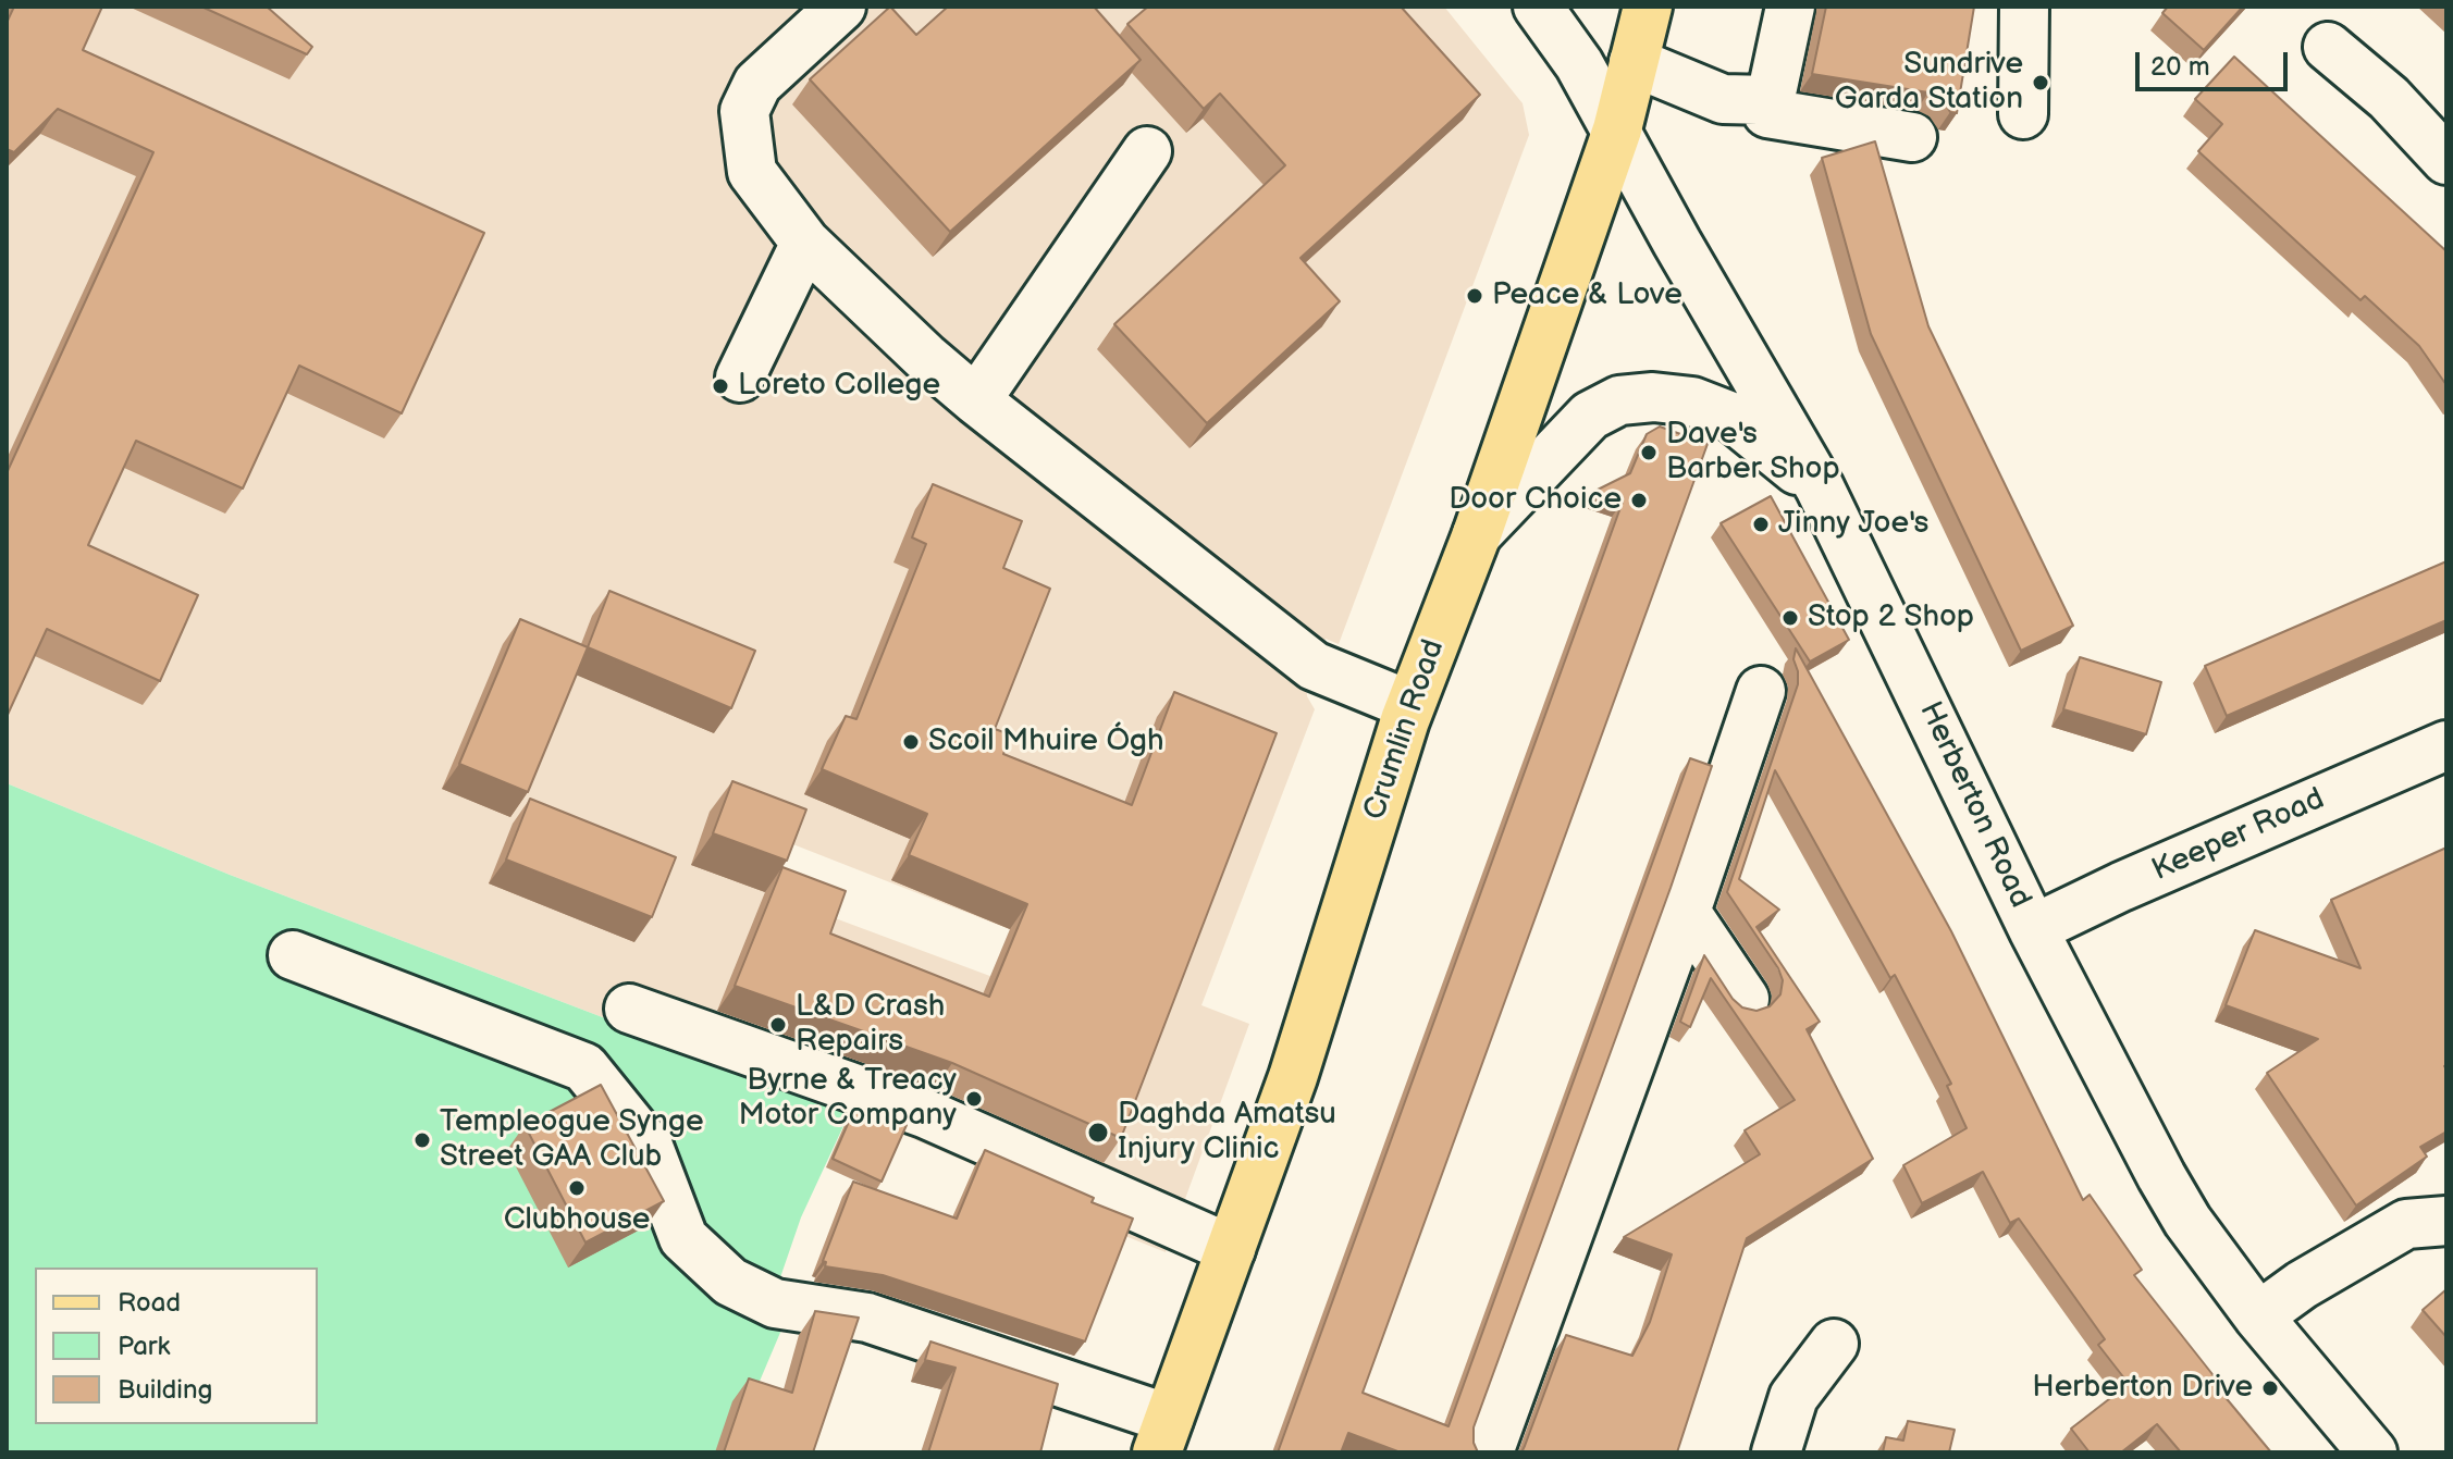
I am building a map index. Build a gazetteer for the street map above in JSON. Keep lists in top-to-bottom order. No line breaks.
{"streets":{"main road":["Crumlin Road"],"street":["Herberton Road","Keeper Road"]},"crossings":[["Crumlin Road","Herberton Road"],["Herberton Road","Keeper Road"]],"places":["Sundrive Garda Station","Peace & Love","Loreto College","Dave's Barber Shop","Door Choice","Jinny Joe's","Stop 2 Shop","Scoil Mhuire Ógh","L&D Crash Repairs","Byrne & Treacy Motor Company","Daghda Amatsu Injury Clinic","Templeogue Synge Street GAA Club","Clubhouse","Herberton Drive"],"legend":["Road","Park","Building"],"scale_bar":"20 m"}
